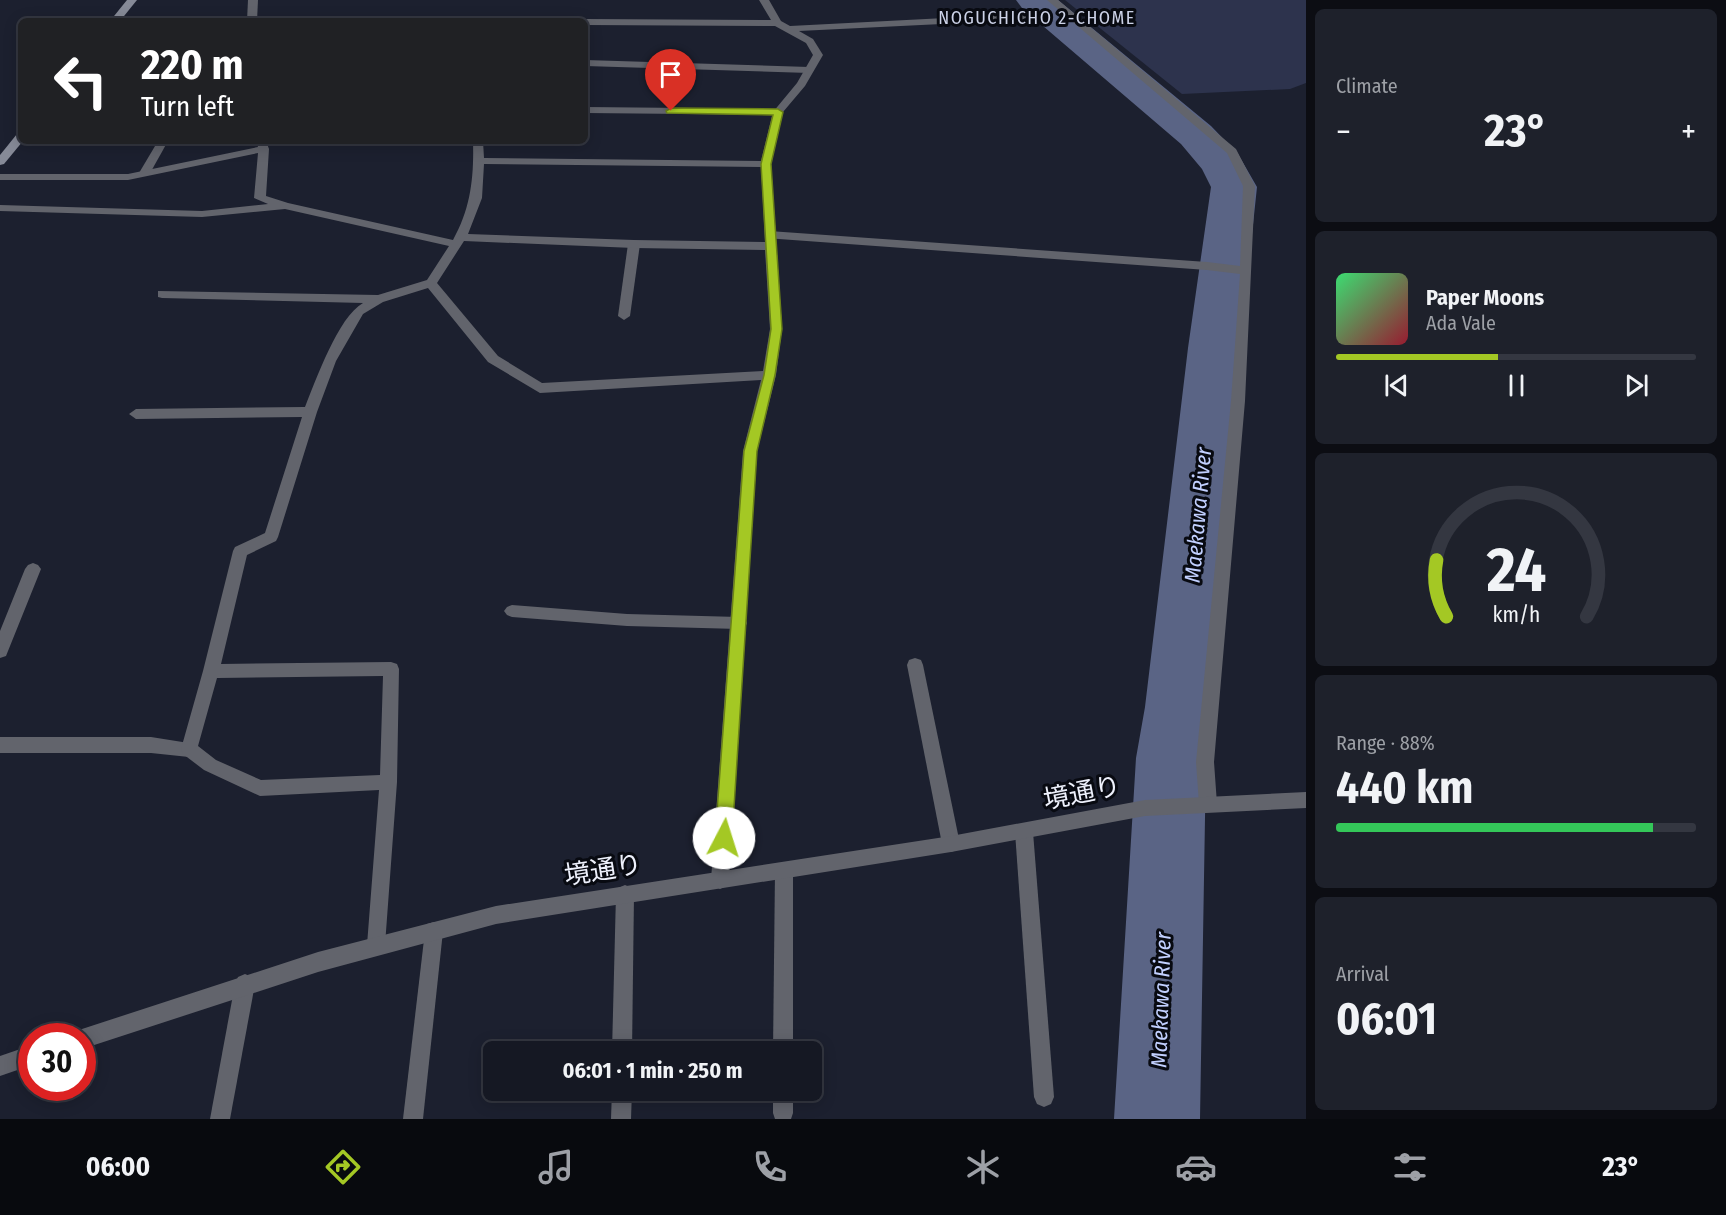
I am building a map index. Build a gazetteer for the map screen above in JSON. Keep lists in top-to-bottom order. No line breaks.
{"streets":{"street":["境通り"]},"districts":["NOGUCHICHO 2-CHOME"],"water":["Maekawa River"],"page":{"tile":["Climate",["Range · 88%","440 km"],["Arrival","06:01"]],"turn":["220 m","Turn left"],"heat":["−","23°","+"],"song":["Paper Moons","Ada Vale"],"limit":"30","trip":"06:01 · 1 min · 250 m","tabs":["06:00","23°"],"gauge":["24","km/h"]}}
